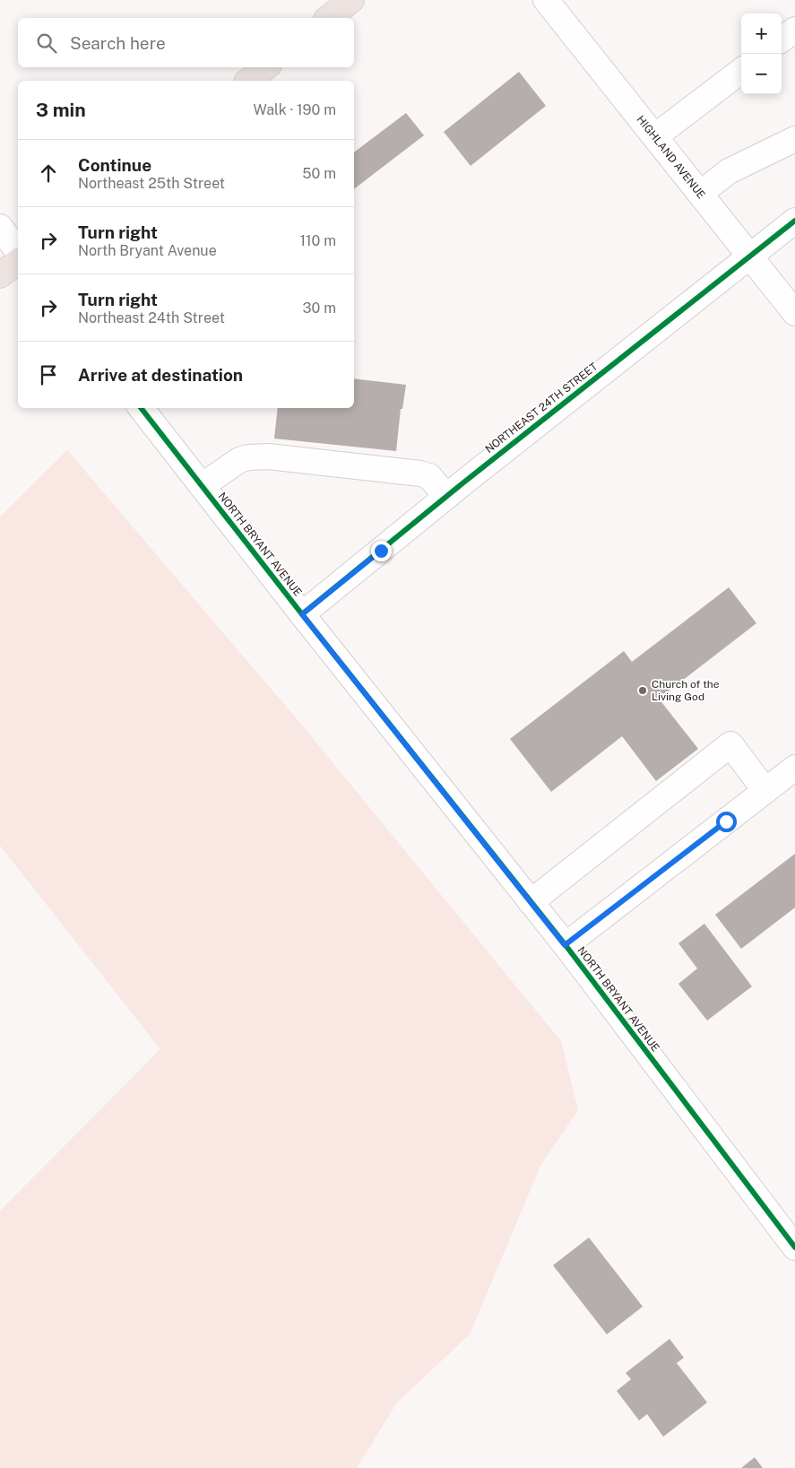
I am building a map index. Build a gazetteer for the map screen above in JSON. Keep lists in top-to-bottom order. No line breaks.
{"streets":{"street":["HIGHLAND AVENUE","NORTHEAST 24TH STREET","NORTH BRYANT AVENUE"]},"crossings":[["HIGHLAND AVENUE","NORTHEAST 24TH STREET"],["NORTHEAST 24TH STREET","NORTH BRYANT AVENUE"]],"places":["Church of the Living God"],"page":{"map_buttons":["+","−"],"search":"Search here","heading":["3 min","Walk · 190 m"],"list":[["Continue","Northeast 25th Street","50 m"],["Turn right","North Bryant Avenue","110 m"],["Turn right","Northeast 24th Street","30 m"],"Arrive at destination"]}}
